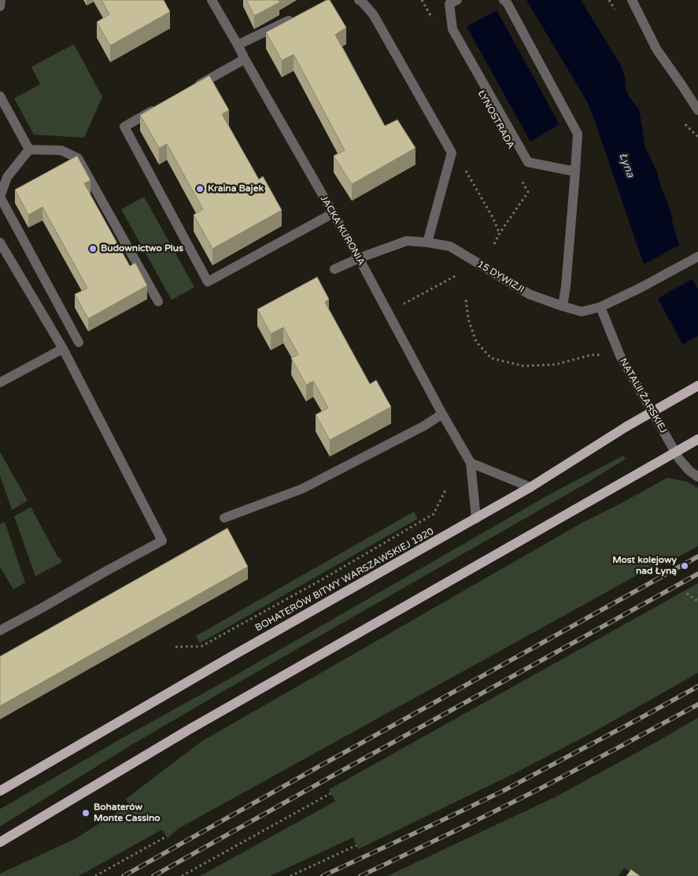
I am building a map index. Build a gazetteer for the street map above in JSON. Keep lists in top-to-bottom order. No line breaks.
{"streets":{"main road":["BOHATERÓW BITWY WARSZAWSKIEJ 1920"],"street":["JACKA KURONIA","15 DYWIZJI","NATALII ŻARSKIEJ"]},"crossings":[["JACKA KURONIA","15 DYWIZJI"],["JACKA KURONIA","BOHATERÓW BITWY WARSZAWSKIEJ 1920"],["15 DYWIZJI","NATALII ŻARSKIEJ"]],"water":["Łyna"],"places":["Kraina Bajek","Budownictwo Plus","Most kolejowy nad Łyną","Bohaterów Monte Cassino"]}
